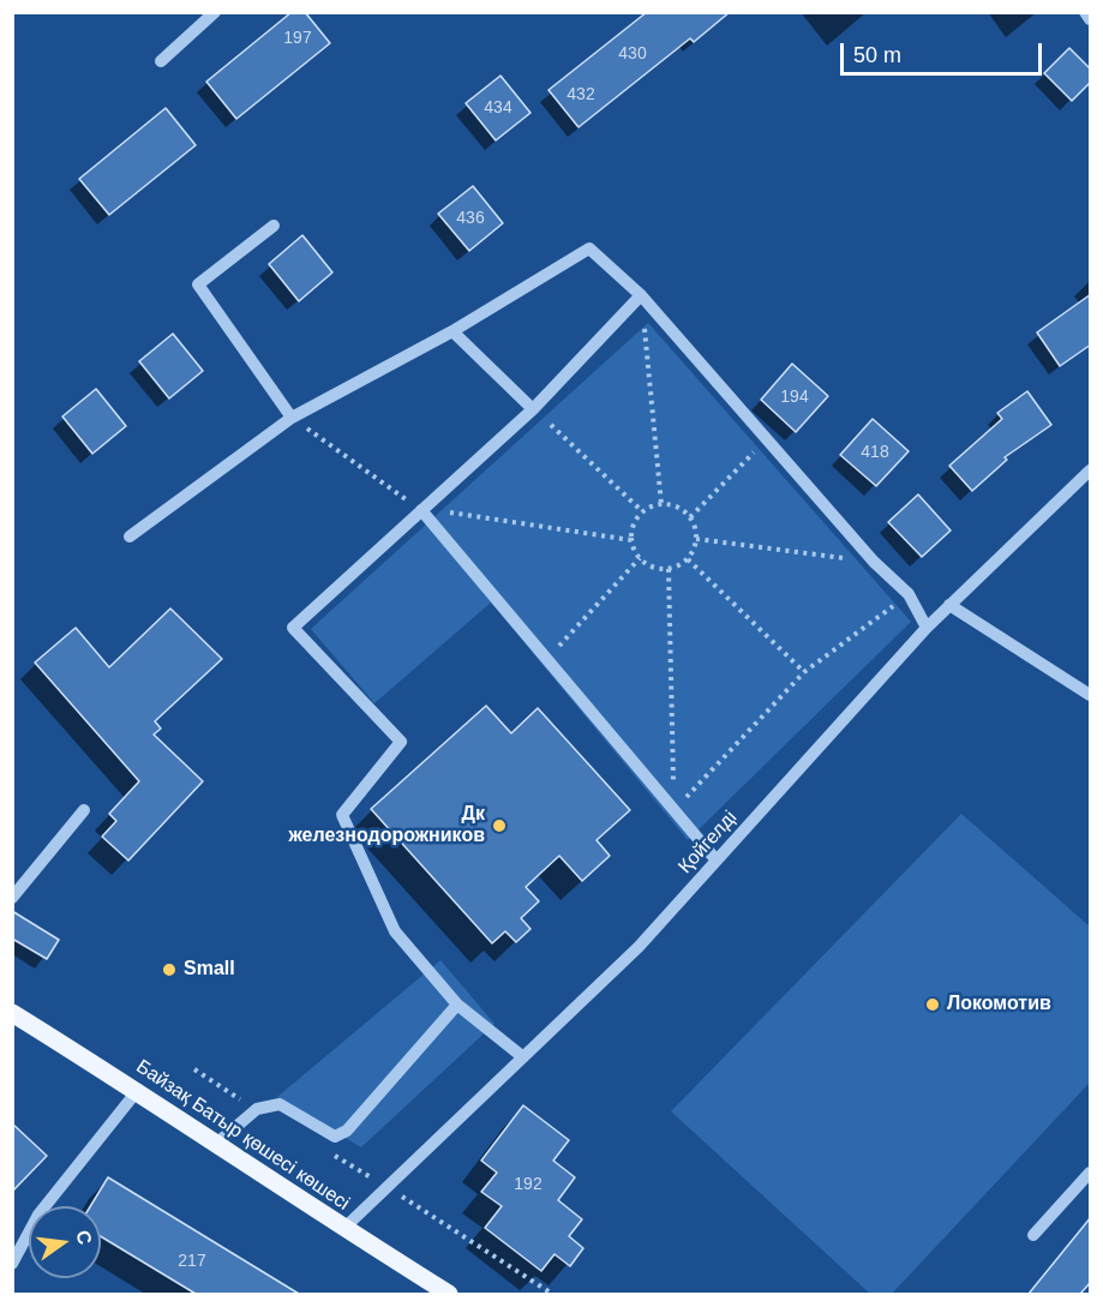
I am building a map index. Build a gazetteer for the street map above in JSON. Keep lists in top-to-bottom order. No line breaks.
{"streets":{"main road":["Байзақ Батыр қөшесі көшесі"],"street":["Қойгелді"]},"crossings":[["Қойгелді","Байзақ Батыр қөшесі көшесі"]],"places":["Дк железнодорожников","Small","Локомотив"],"house_numbers":["197","430","432","434","436","194","418","192","217"],"scale_bar":"50 m","north":"right"}
